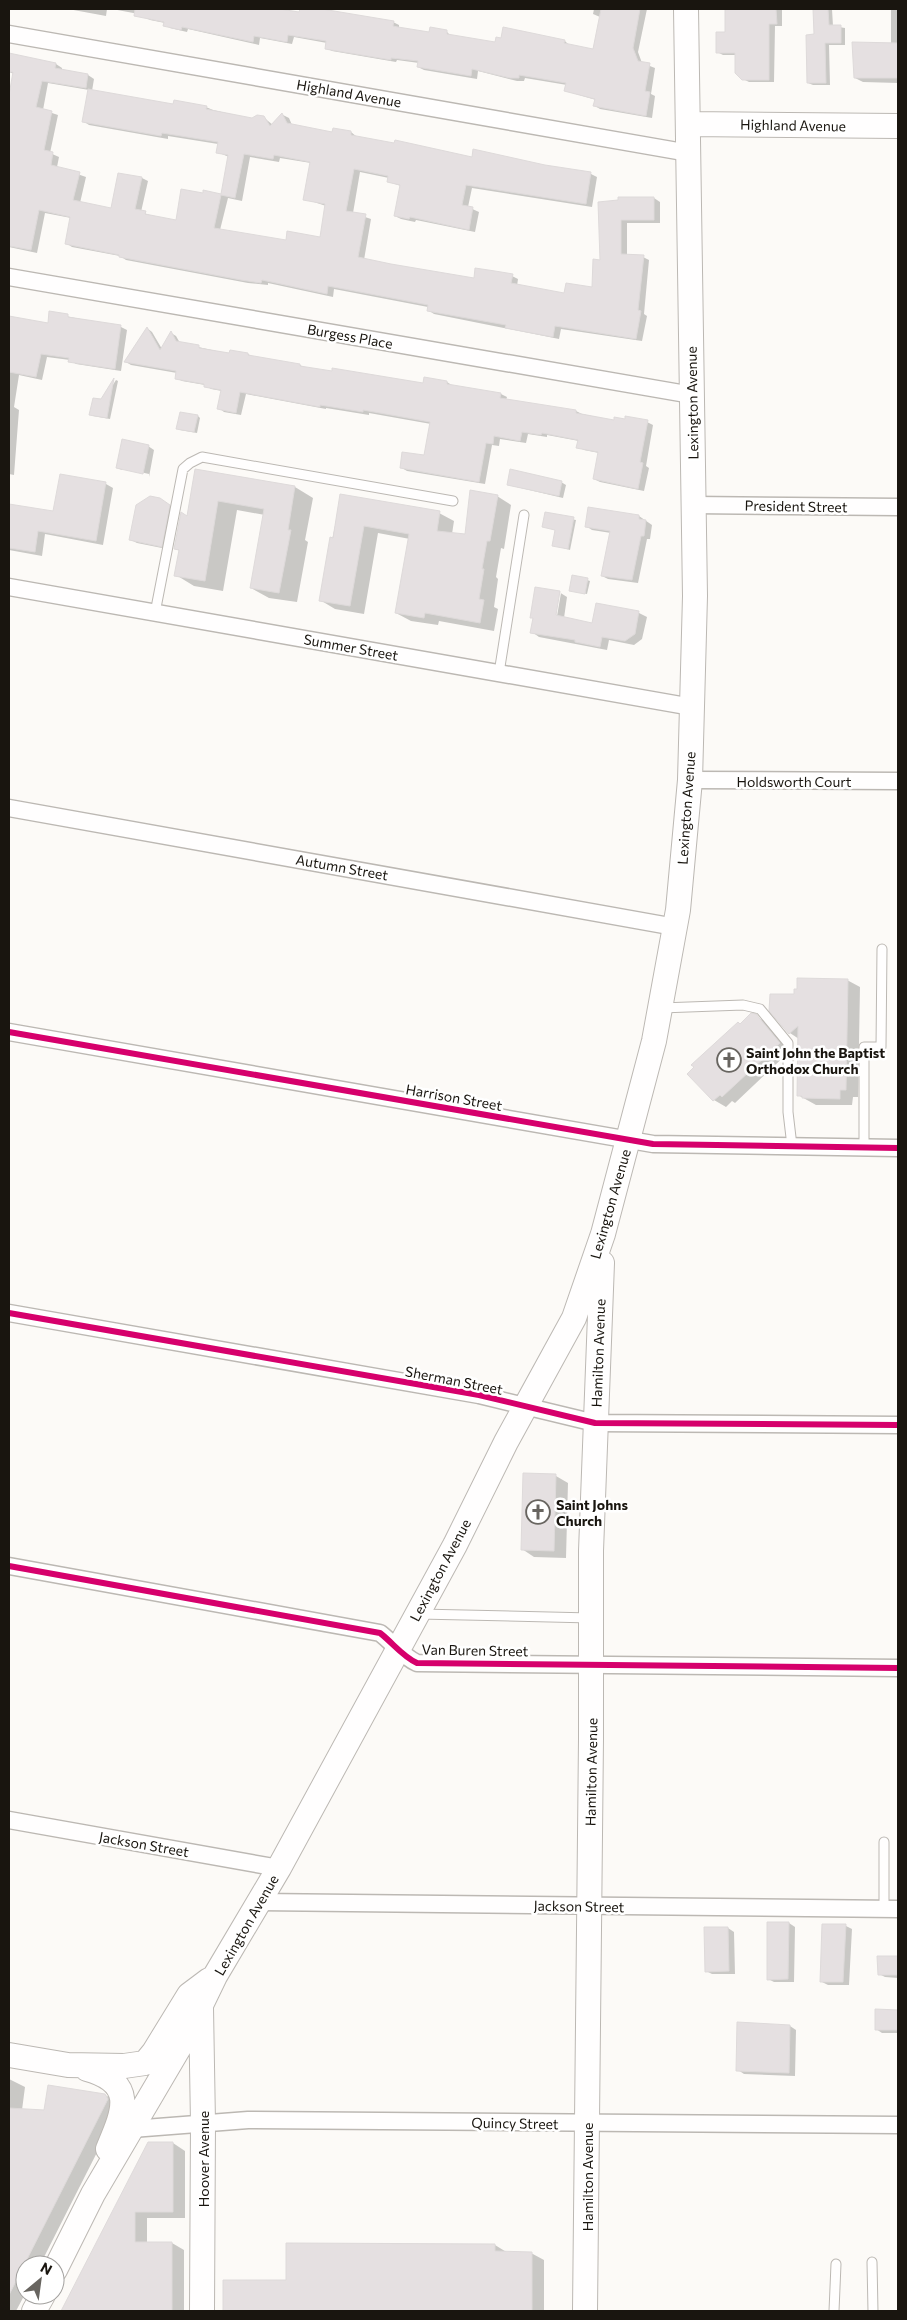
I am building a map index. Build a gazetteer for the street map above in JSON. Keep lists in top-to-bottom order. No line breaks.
{"streets":{"main road":["Highland Avenue","Lexington Avenue","Hamilton Avenue","Hoover Avenue"],"street":["Burgess Place","President Street","Summer Street","Holdsworth Court","Autumn Street","Harrison Street","Sherman Street","Van Buren Street","Jackson Street","Quincy Street"]},"crossings":[["Highland Avenue","Lexington Avenue"],["Burgess Place","Lexington Avenue"],["Lexington Avenue","President Street"],["Lexington Avenue","Summer Street"],["Lexington Avenue","Holdsworth Court"],["Lexington Avenue","Autumn Street"],["Lexington Avenue","Harrison Street"],["Lexington Avenue","Hamilton Avenue"],["Lexington Avenue","Sherman Street"],["Lexington Avenue","Van Buren Street"],["Lexington Avenue","Jackson Street"],["Lexington Avenue","Quincy Street"],["Lexington Avenue","Hoover Avenue"],["Hamilton Avenue","Sherman Street"],["Hamilton Avenue","Van Buren Street"],["Hamilton Avenue","Jackson Street"],["Hamilton Avenue","Quincy Street"],["Quincy Street","Hoover Avenue"]],"places":{"church":["Saint John the Baptist Orthodox Church","Saint Johns Church"]},"north":"top right"}
